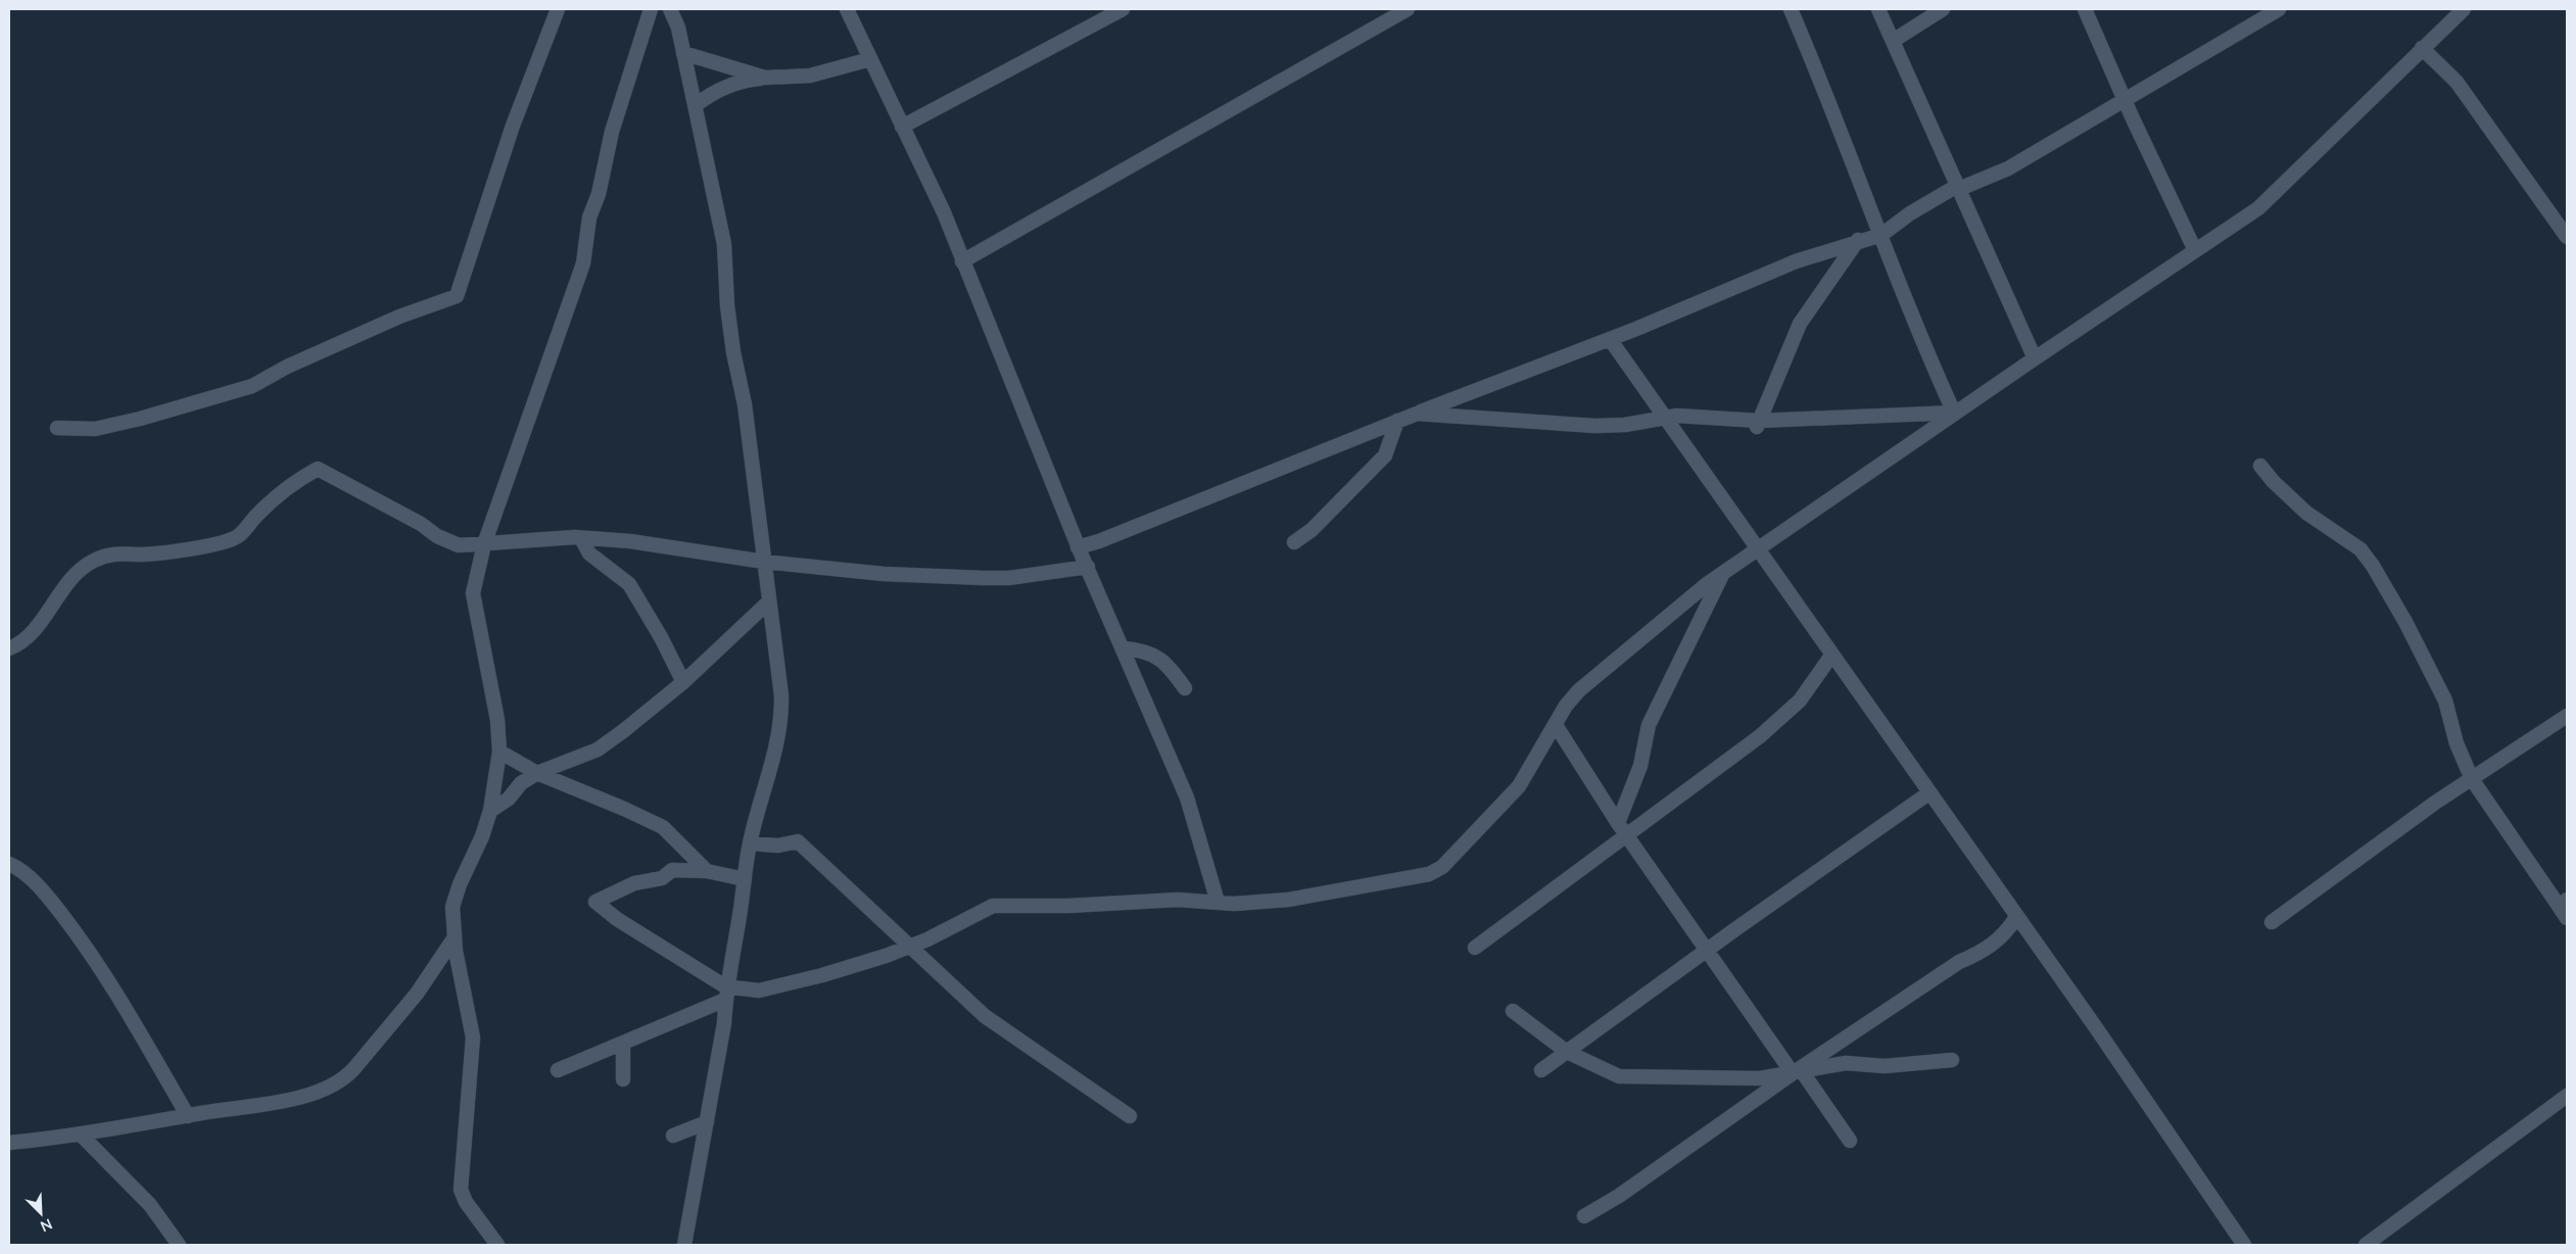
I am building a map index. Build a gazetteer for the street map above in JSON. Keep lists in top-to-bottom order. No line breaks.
{"north":"bottom right"}
